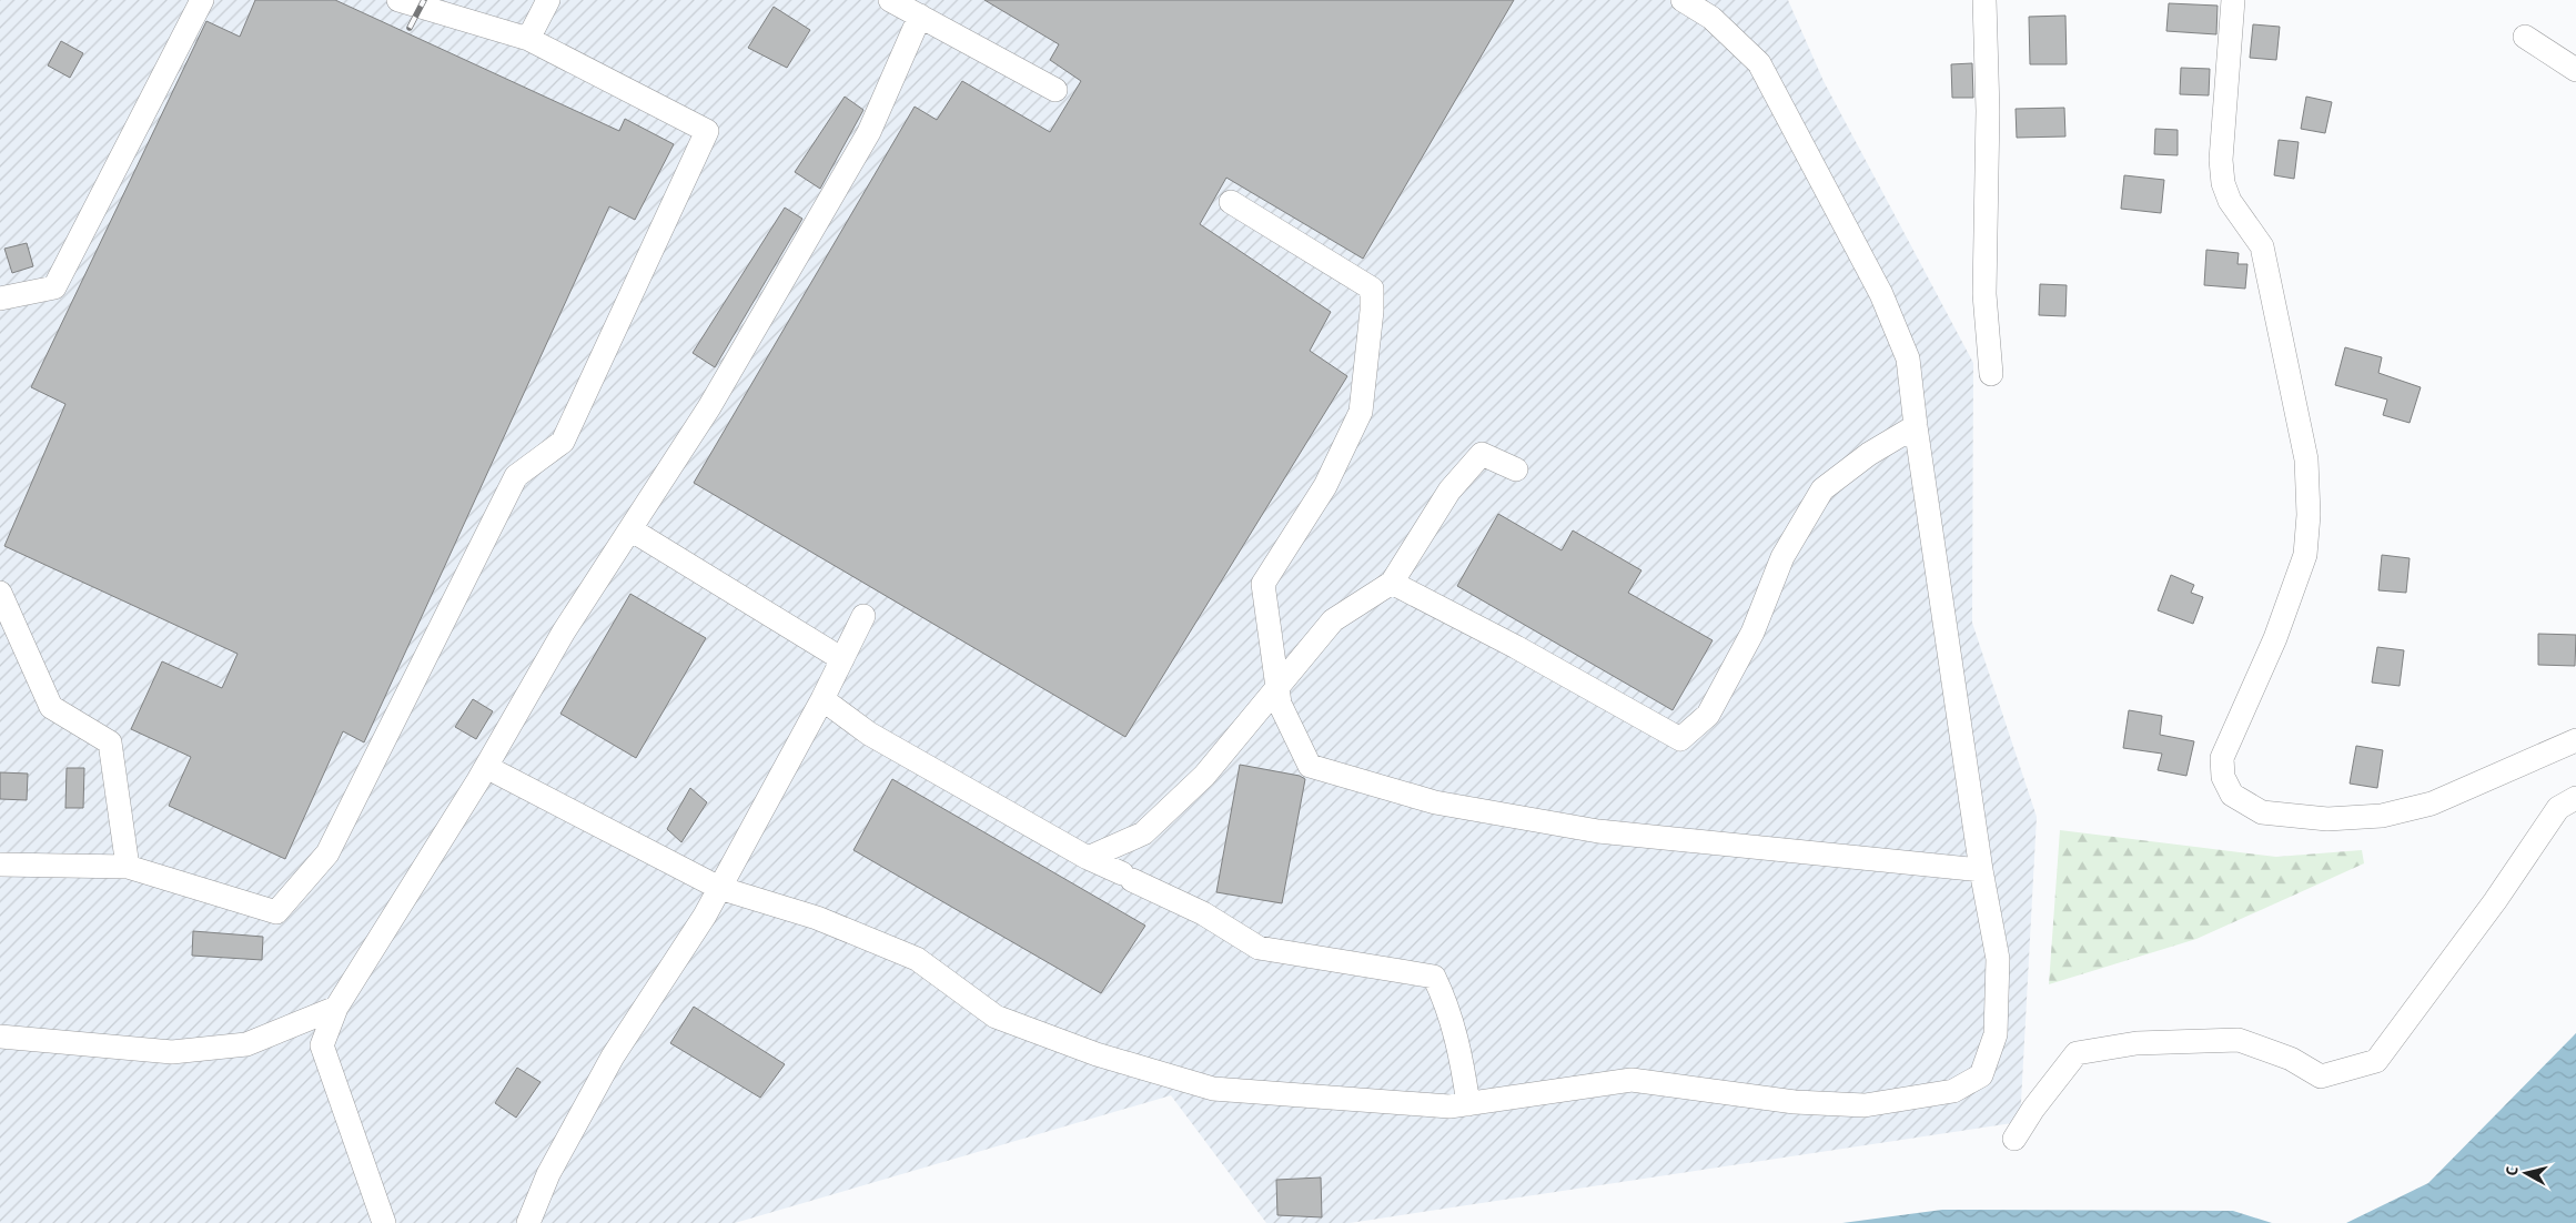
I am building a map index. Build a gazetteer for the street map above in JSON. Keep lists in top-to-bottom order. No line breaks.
{"north":"left"}
